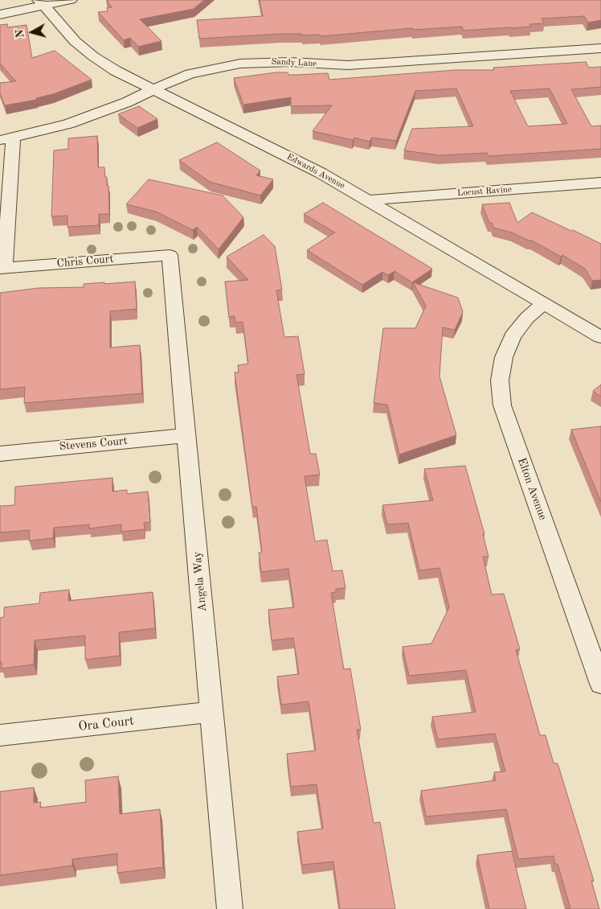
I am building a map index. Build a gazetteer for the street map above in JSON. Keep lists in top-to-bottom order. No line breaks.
{"streets":{"street":["Sandy Lane","Edwards Avenue","Locust Ravine","Chris Court","Stevens Court","Elton Avenue","Angela Way","Ora Court"]},"crossings":[["Sandy Lane","Edwards Avenue"],["Edwards Avenue","Locust Ravine"],["Edwards Avenue","Elton Avenue"],["Chris Court","Angela Way"],["Stevens Court","Angela Way"],["Angela Way","Ora Court"]],"north":"left"}
